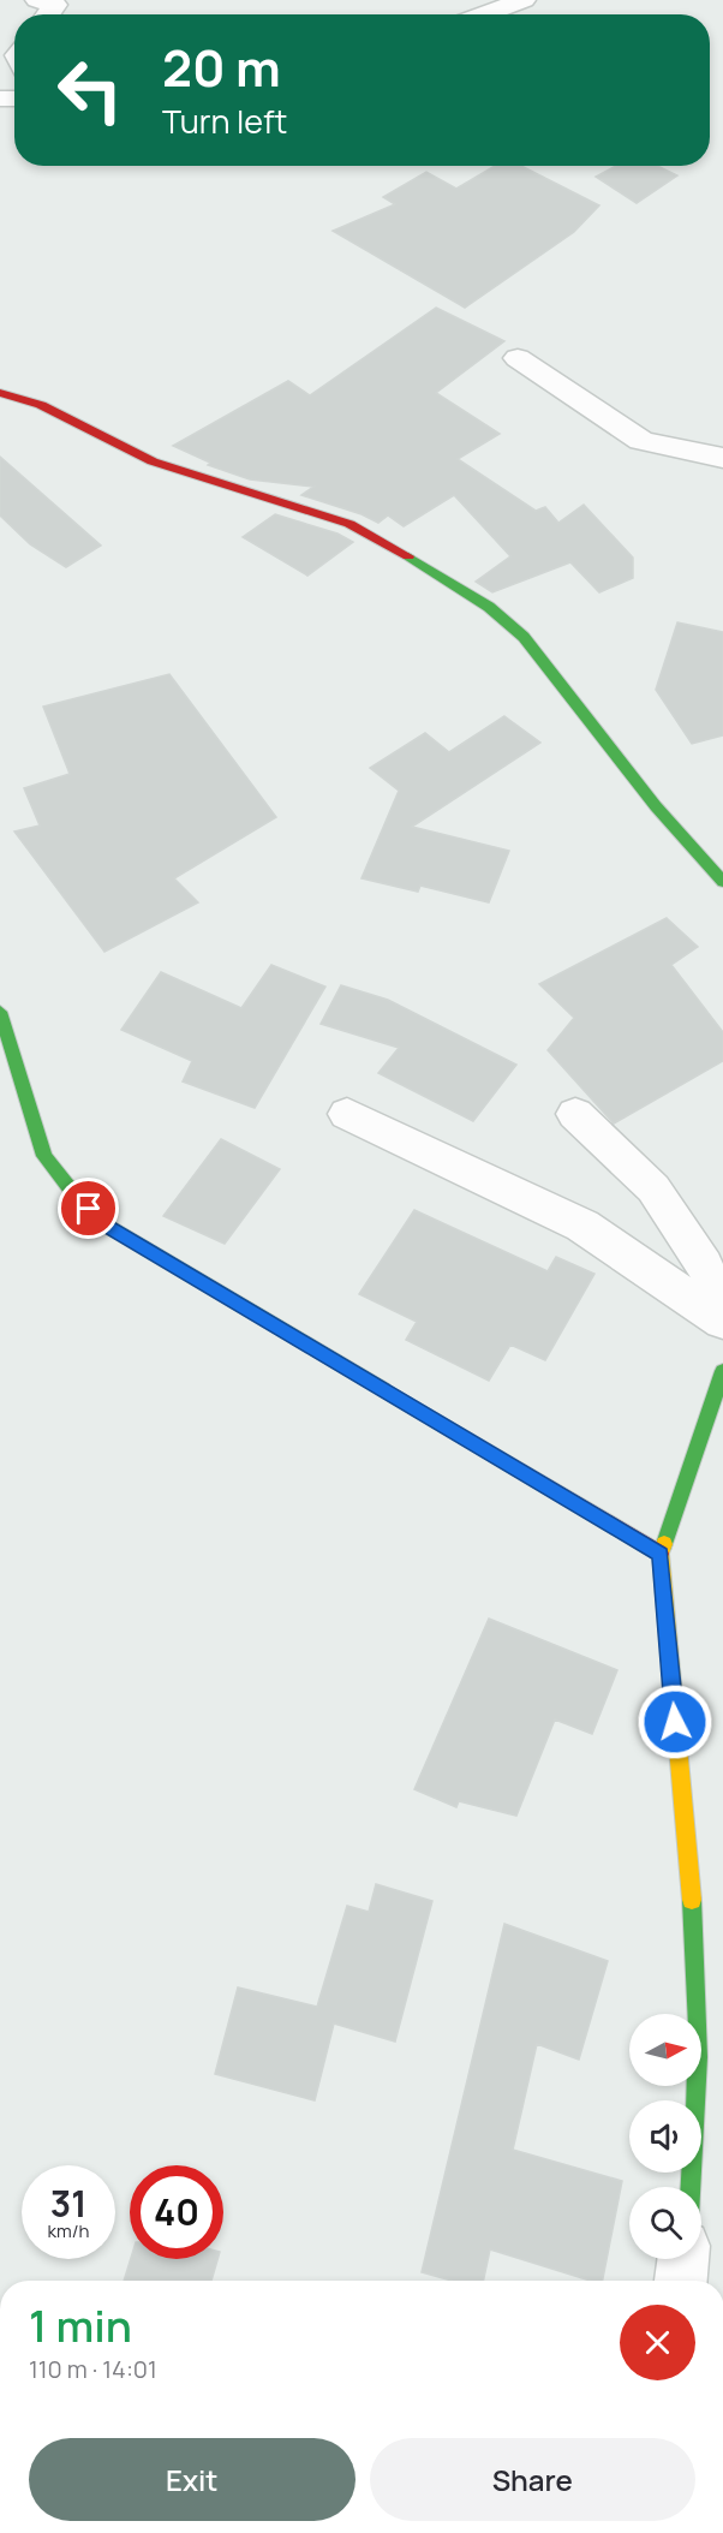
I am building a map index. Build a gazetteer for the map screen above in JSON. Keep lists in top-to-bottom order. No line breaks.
{"north":"right","page":{"turn":["20 m","Turn left"],"speed":"31 km/h","limit":"40","heading":["1 min","110 m · 14:01"],"buttons":["Exit","Share"]}}
